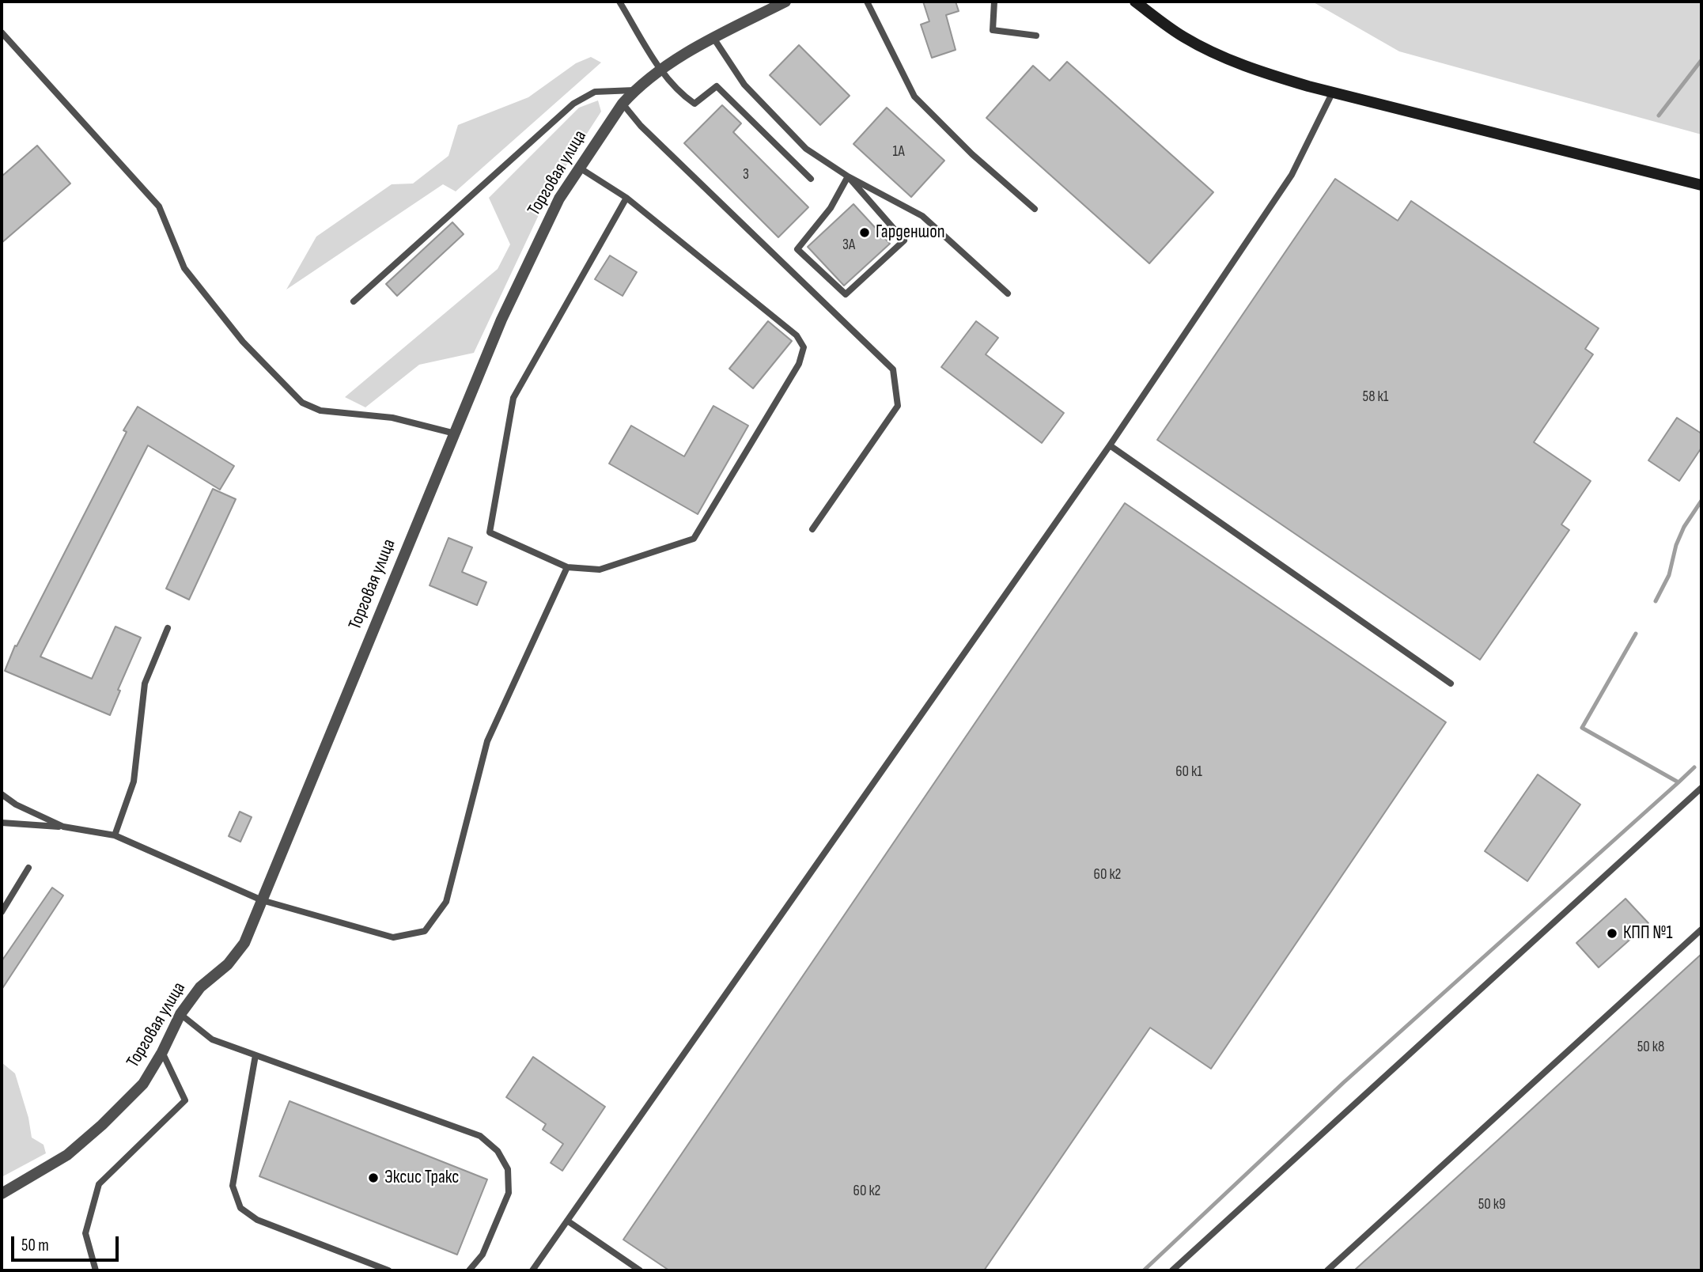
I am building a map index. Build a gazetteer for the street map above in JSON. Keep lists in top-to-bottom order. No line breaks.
{"streets":{"street":["Торговая улица"]},"places":["Гарденшоп","КПП №1","Эксис Тракс"],"house_numbers":["1А","3","3А","58 к1","60 к1","60 к2","50 к8","60 к2","50 к9"],"scale_bar":"50 m"}
